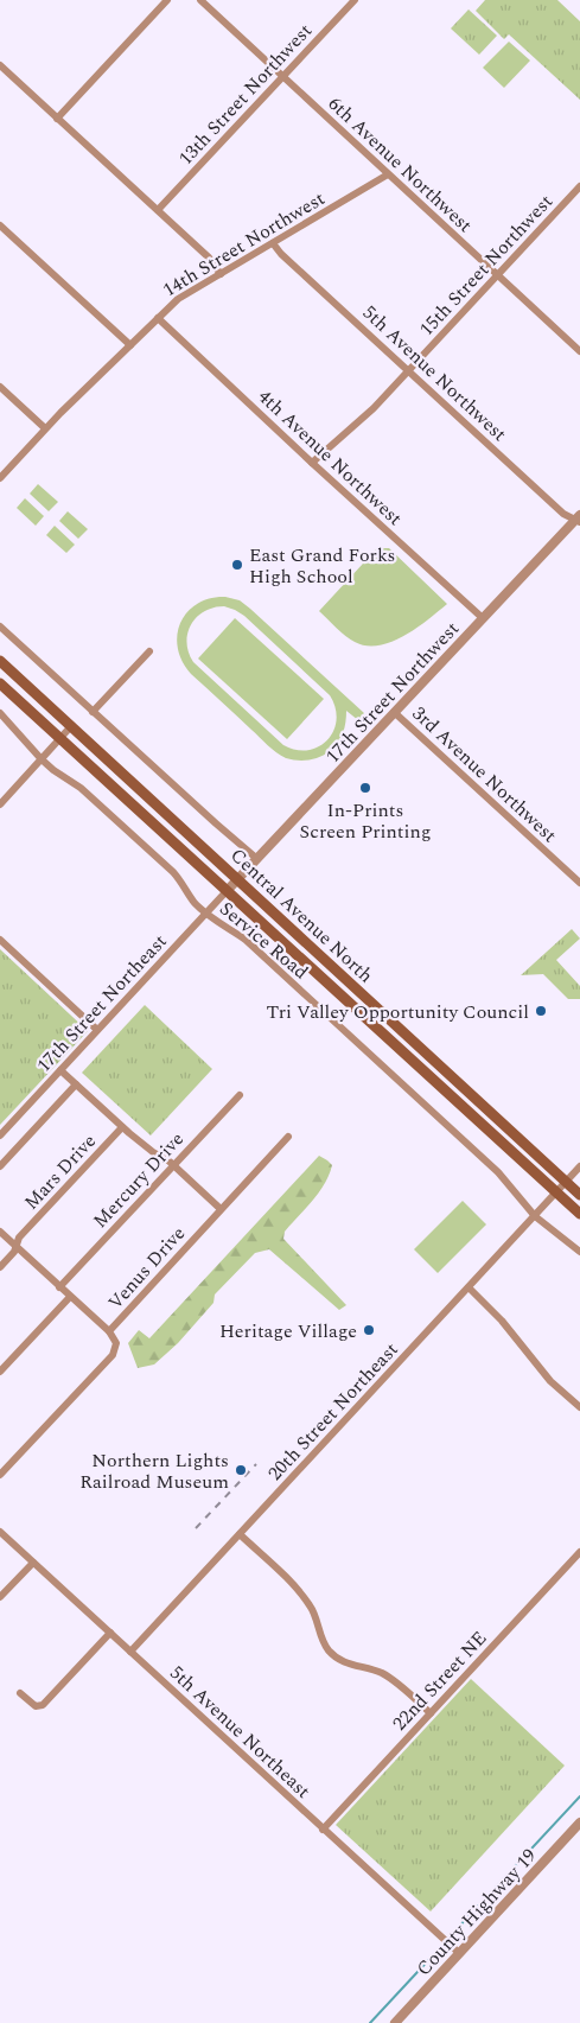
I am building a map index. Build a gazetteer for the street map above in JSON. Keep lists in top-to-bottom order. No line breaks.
{"streets":{"main road":["Central Avenue North"],"street":["13th Street Northwest","6th Avenue Northwest","14th Street Northwest","15th Street Northwest","5th Avenue Northwest","4th Avenue Northwest","17th Street Northwest","3rd Avenue Northwest","Service Road","17th Street Northeast","Mars Drive","Mercury Drive","Venus Drive","20th Street Northeast","22nd Street NE","5th Avenue Northeast","County Highway 19"]},"crossings":[["13th Street Northwest","6th Avenue Northwest"],["6th Avenue Northwest","14th Street Northwest"],["6th Avenue Northwest","15th Street Northwest"],["14th Street Northwest","5th Avenue Northwest"],["14th Street Northwest","4th Avenue Northwest"],["15th Street Northwest","5th Avenue Northwest"],["15th Street Northwest","4th Avenue Northwest"],["5th Avenue Northwest","17th Street Northwest"],["4th Avenue Northwest","17th Street Northwest"],["17th Street Northwest","3rd Avenue Northwest"],["17th Street Northwest","Central Avenue North"],["17th Street Northwest","17th Street Northeast"],["Central Avenue North","17th Street Northeast"],["Central Avenue North","20th Street Northeast"],["Service Road","17th Street Northeast"],["Service Road","20th Street Northeast"],["20th Street Northeast","5th Avenue Northeast"],["22nd Street NE","5th Avenue Northeast"],["5th Avenue Northeast","County Highway 19"]],"places":["East Grand Forks High School","In-Prints Screen Printing","Tri Valley Opportunity Council","Heritage Village","Northern Lights Railroad Museum"]}
